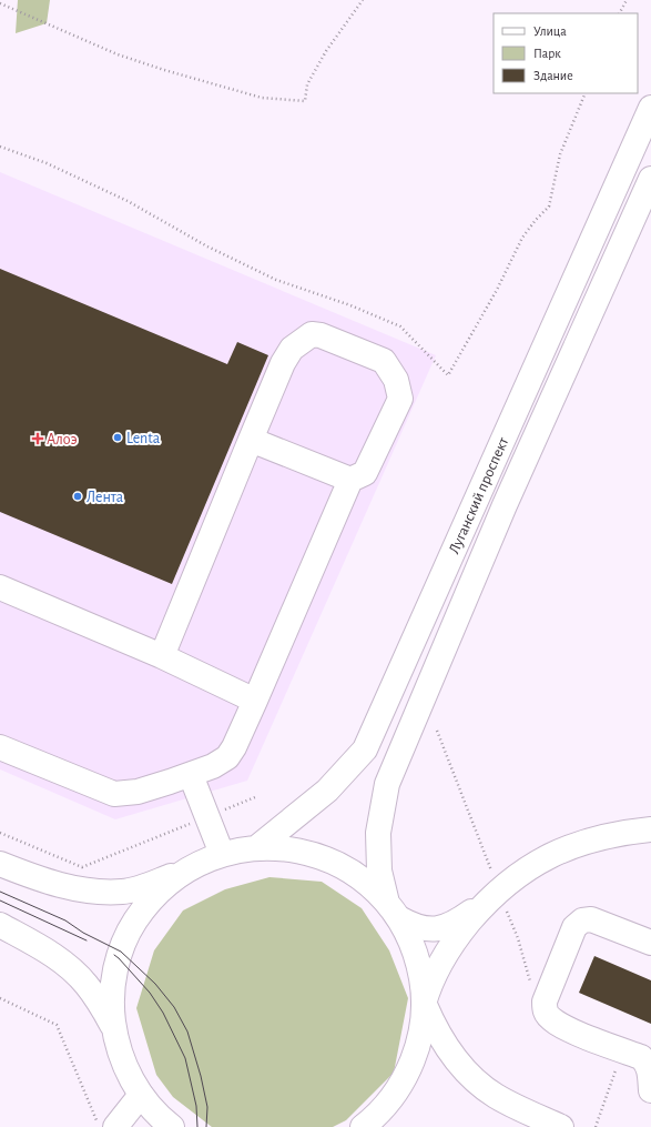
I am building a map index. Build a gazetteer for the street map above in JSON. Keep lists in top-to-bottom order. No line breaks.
{"streets":{"main road":["Луганский проспект"]},"places":{"other":["Lenta","Лента"],"health":["Алоэ"]},"legend":["Улица","Парк","Здание"]}
